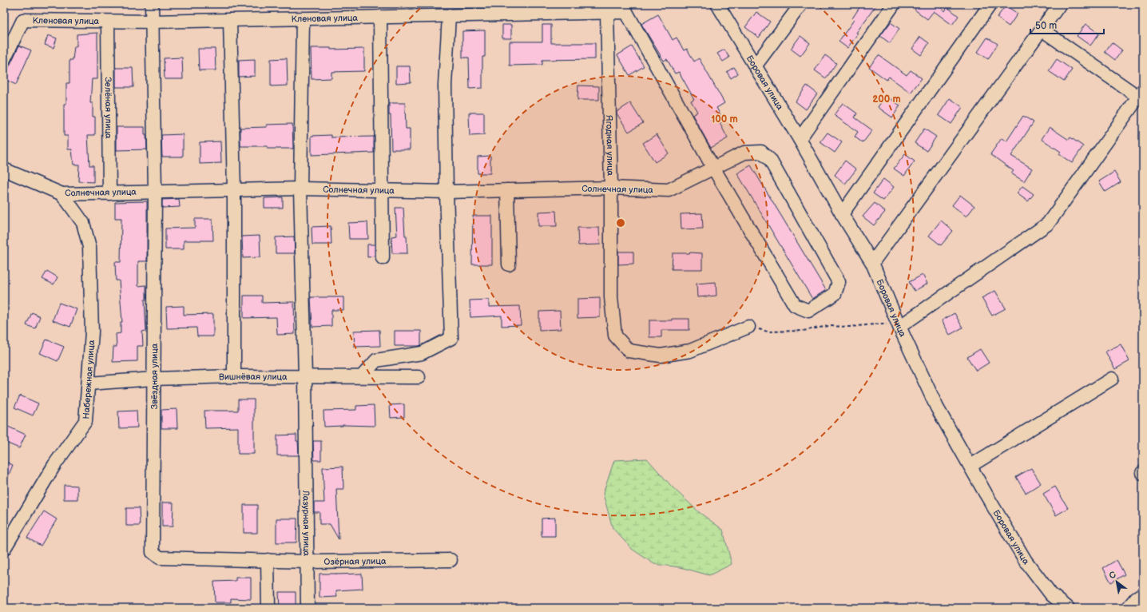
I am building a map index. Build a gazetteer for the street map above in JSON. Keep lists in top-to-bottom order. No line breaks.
{"streets":{"street":["Кленовая улица","Боровая улица","Зелёная улица","Ягодная улица","Солнечная улица","Звёздная улица","Вишнёвая улица","Набережная улица","Лазурная улица","Озёрная улица"]},"crossings":[["Кленовая улица","Зелёная улица"],["Кленовая улица","Ягодная улица"],["Кленовая улица","Солнечная улица"],["Кленовая улица","Звёздная улица"],["Кленовая улица","Лазурная улица"],["Зелёная улица","Солнечная улица"],["Ягодная улица","Солнечная улица"],["Солнечная улица","Звёздная улица"],["Солнечная улица","Набережная улица"],["Солнечная улица","Лазурная улица"],["Звёздная улица","Вишнёвая улица"],["Звёздная улица","Лазурная улица"],["Вишнёвая улица","Набережная улица"],["Вишнёвая улица","Лазурная улица"],["Лазурная улица","Озёрная улица"]],"scale_bar":"50 m","north":"top left","rings":["200 m","100 m"]}
